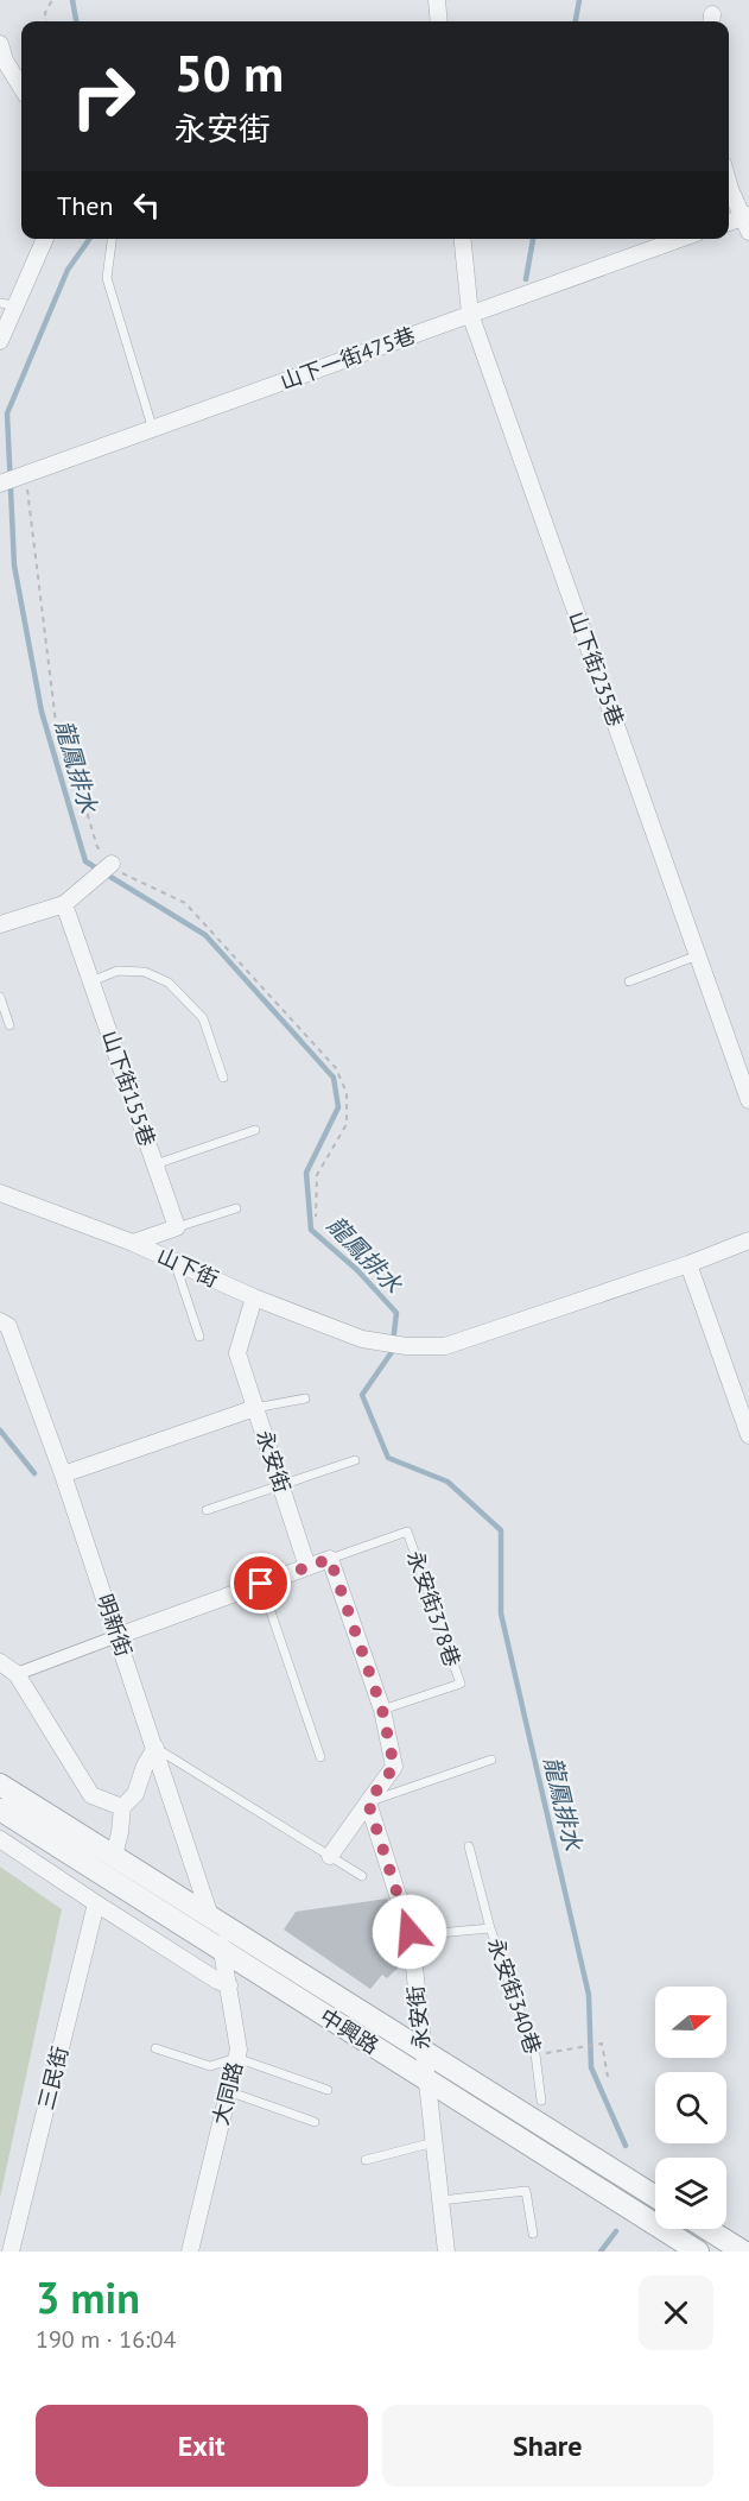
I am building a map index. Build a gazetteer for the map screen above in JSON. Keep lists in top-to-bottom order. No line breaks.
{"streets":{"street":["山下一街475巷","山下街235巷","山下街155巷","山下街","永安街","明新街","中興路","三民街","大同路"],"lane":["永安街378巷","永安街340巷"]},"crossings":[["山下一街475巷","山下街235巷"],["山下街","永安街"],["永安街","永安街340巷"],["永安街","中興路"],["明新街","中興路"],["明新街","大同路"],["中興路","大同路"]],"water":["龍鳳排水"],"north":"right","page":{"turn":["50 m","永安街"],"then":"Then","heading":["3 min","190 m · 16:04"],"buttons":["Exit","Share"]}}
